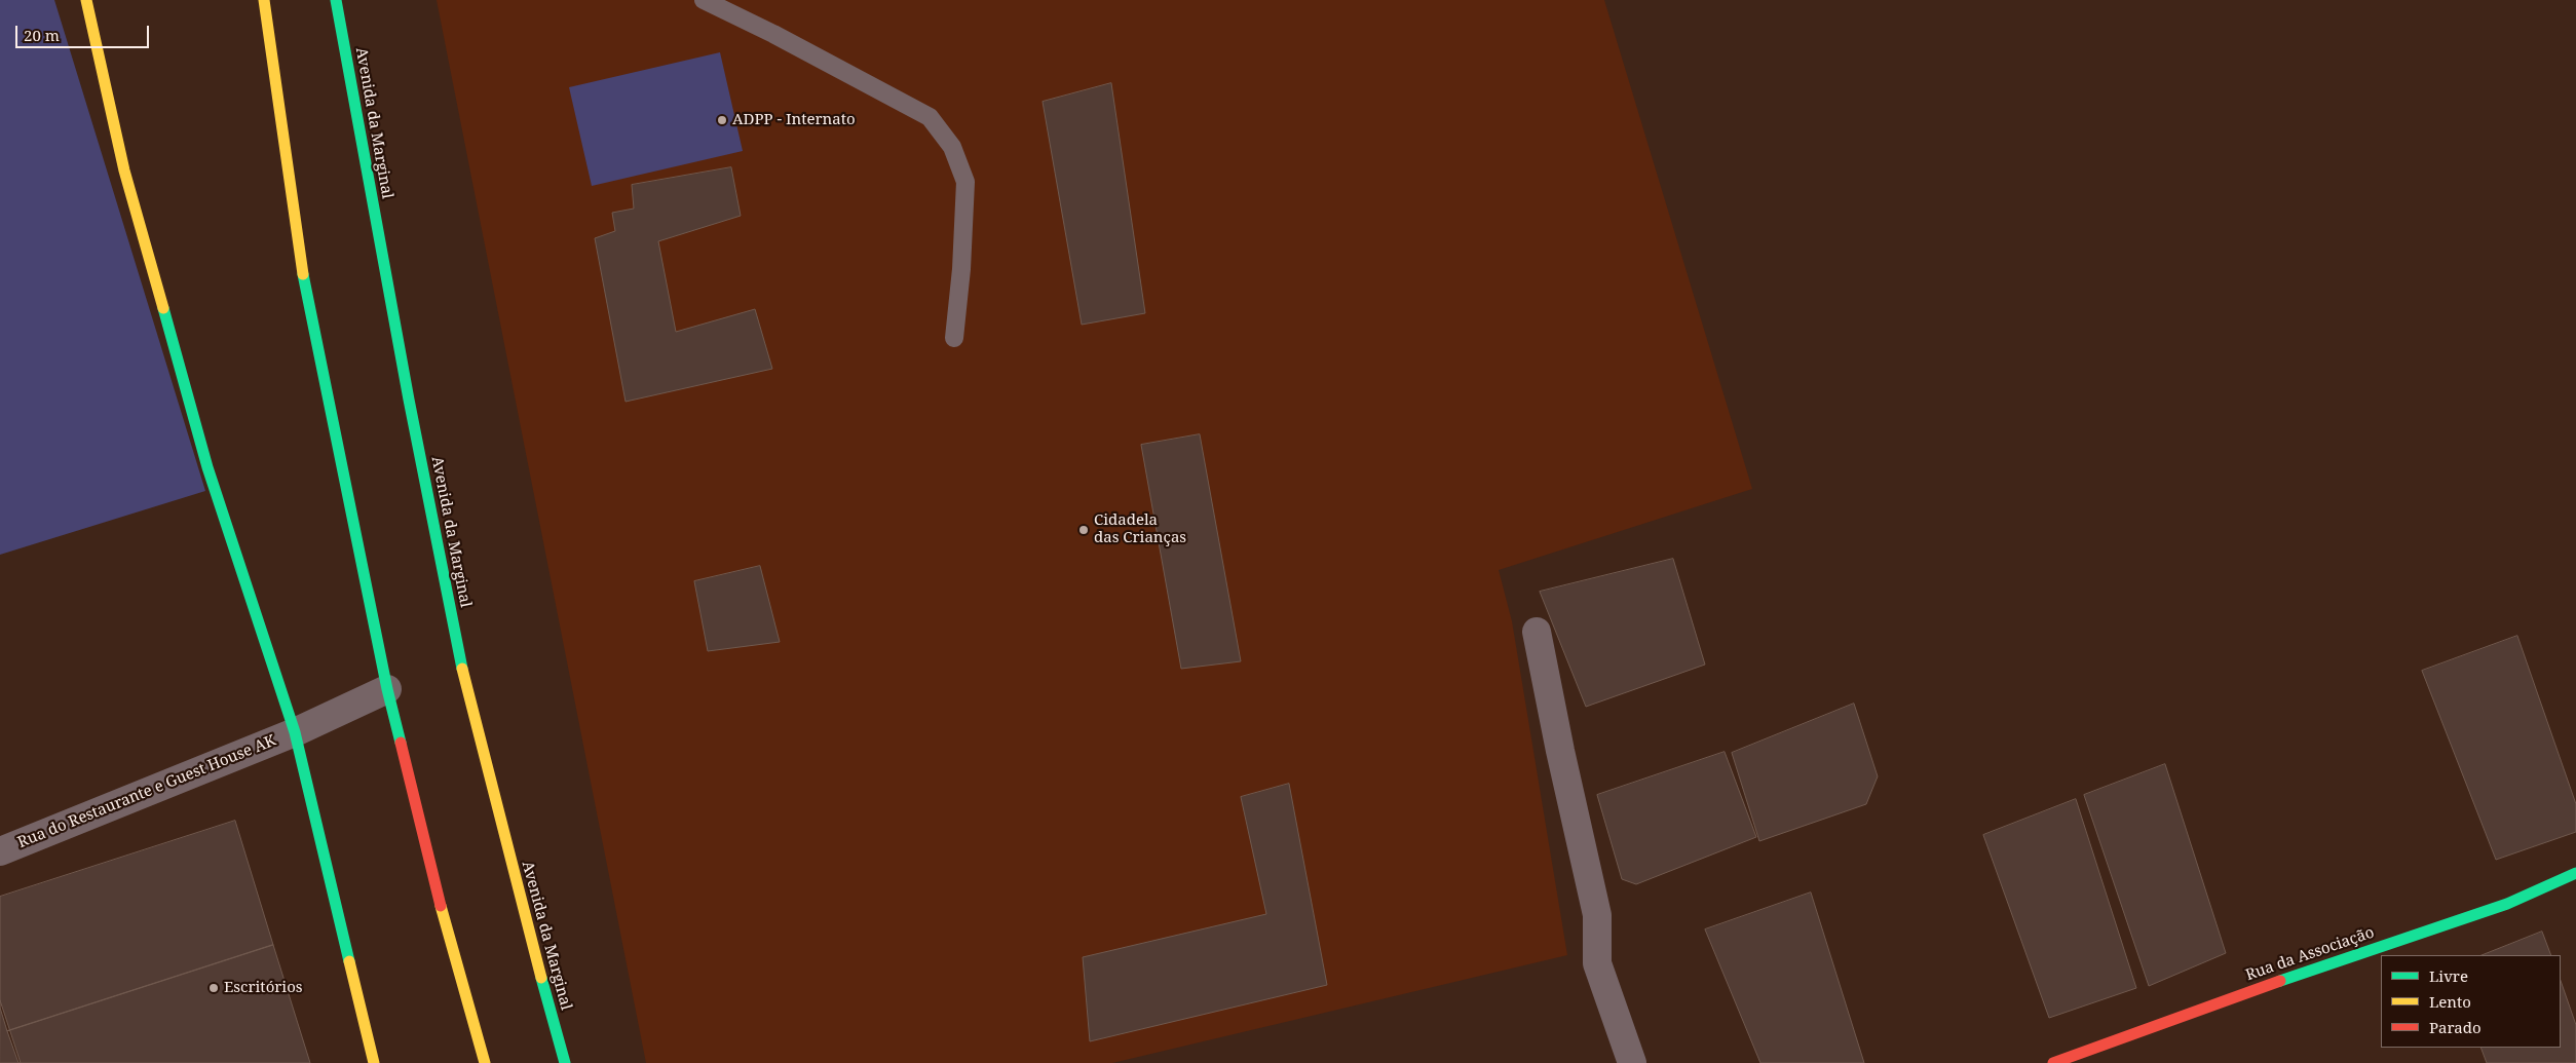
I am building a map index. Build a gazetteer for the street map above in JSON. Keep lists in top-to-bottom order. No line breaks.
{"streets":{"main road":["Avenida da Marginal","Rua da Associação"],"street":["Rua do Restaurante e Guest House AK"]},"places":["ADPP - Internato","Cidadela das Crianças","Escritórios"],"legend":["Livre","Lento","Parado"],"scale_bar":"20 m"}
